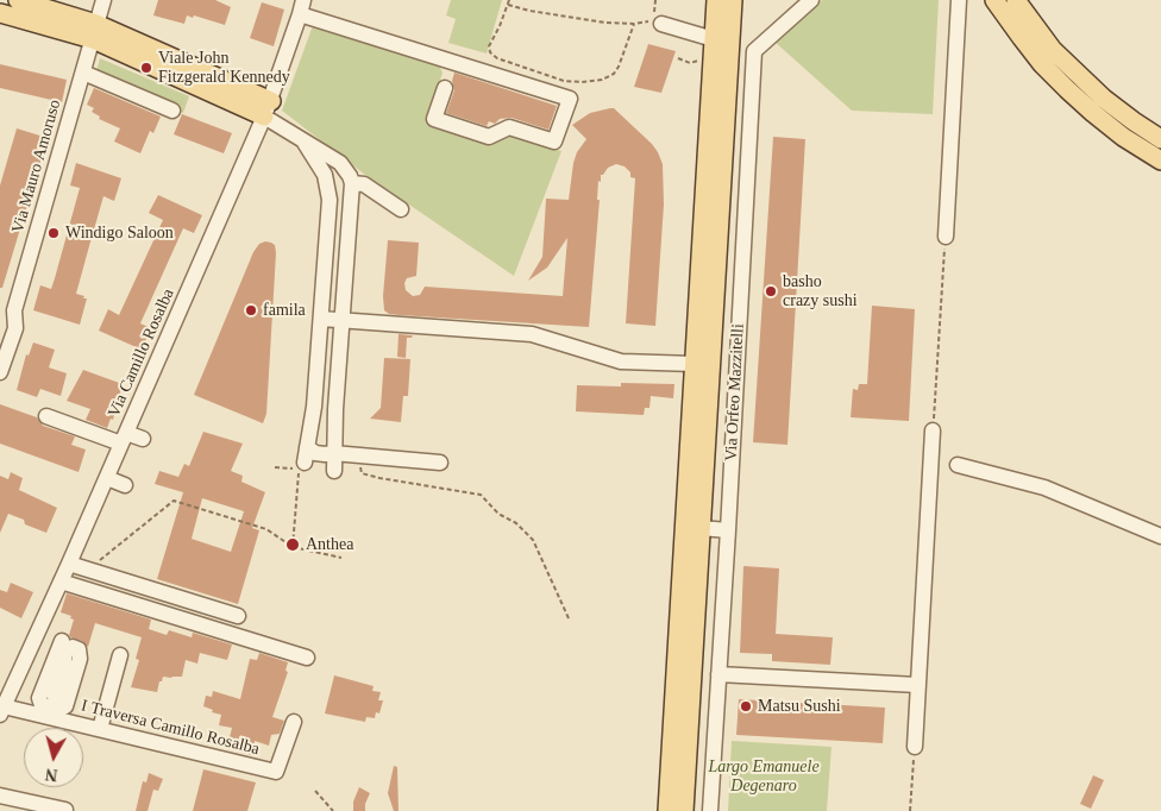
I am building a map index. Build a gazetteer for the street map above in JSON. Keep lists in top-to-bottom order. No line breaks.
{"streets":{"main road":["Via Orfeo Mazzitelli"],"street":["Via Mauro Amoruso","Via Camillo Rosalba","I Traversa Camillo Rosalba"]},"crossings":[["Via Camillo Rosalba","I Traversa Camillo Rosalba"]],"parks":["Largo Emanuele Degenaro"],"places":["Viale John Fitzgerald Kennedy","Windigo Saloon","basho crazy sushi","famila","Anthea","Matsu Sushi"],"north":"bottom"}
